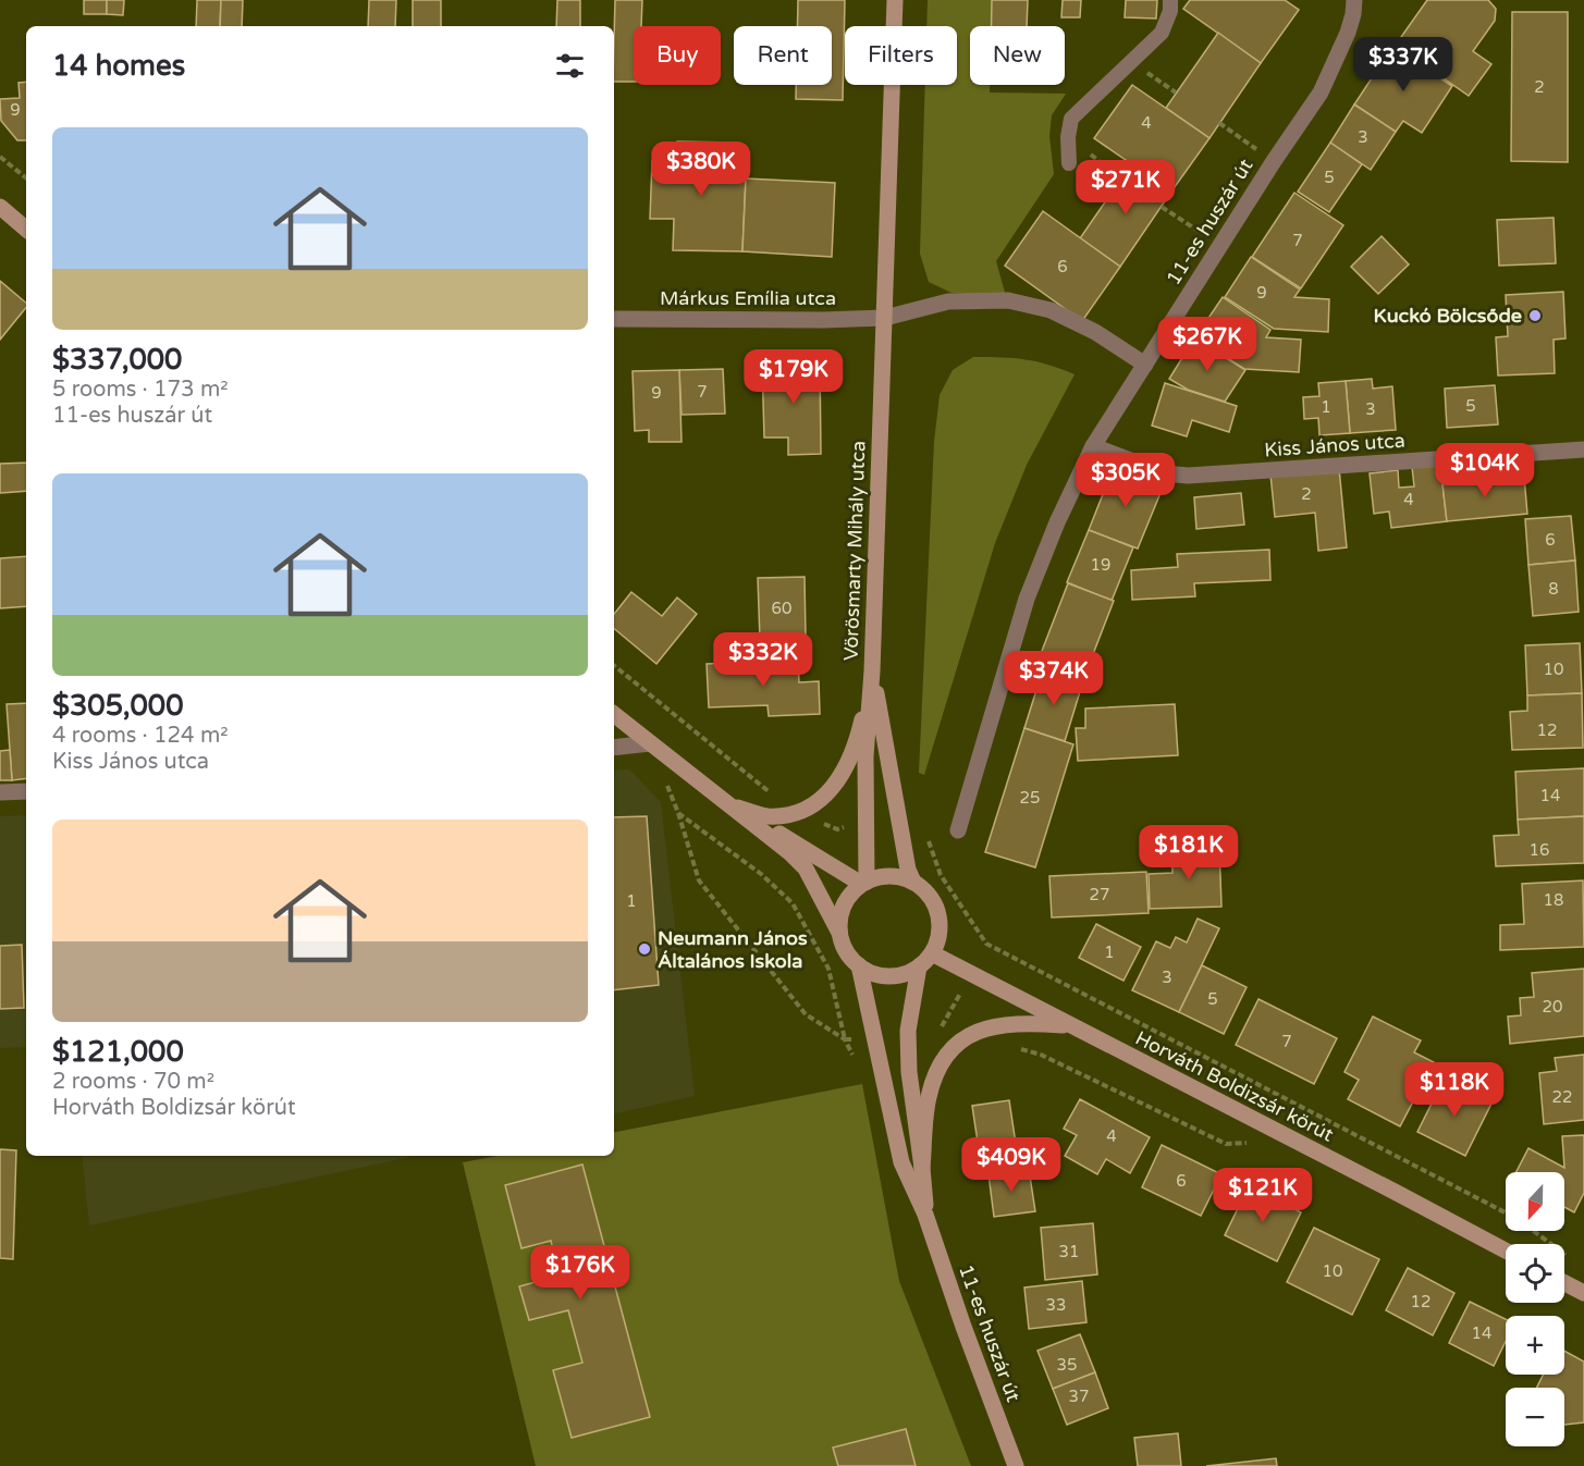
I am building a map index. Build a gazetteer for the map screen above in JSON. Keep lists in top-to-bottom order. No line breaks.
{"streets":{"main road":["11-es huszár út","Vörösmarty Mihály utca","Horváth Boldizsár körút"],"street":["Márkus Emília utca","Kiss János utca"]},"crossings":[["11-es huszár út","Márkus Emília utca"],["11-es huszár út","Kiss János utca"],["11-es huszár út","Horváth Boldizsár körút"],["Márkus Emília utca","Vörösmarty Mihály utca"]],"places":["Kuckó Bölcsőde","Neumann János Általános Iskola"],"house_numbers":["2","9","4","3","5","7","6","9","7","9","5","1","3","2","4","6","19","8","60","10","12","14","25","16","27","18","1","1","3","5","20","7","22","4","6","31","10","12","33","14","35","37"],"north":"bottom","page":{"chip":["Buy","Rent","Filters","New"],"heading":"14 homes","price":["$337K","$380K","$271K","$267K","$179K","$104K","$305K","$332K","$374K","$181K","$118K","$409K","$121K","$176K"],"list":[{"name":"$337,000","note":"5 rooms · 173 m² · 11-es huszár út"},{"name":"$305,000","note":"4 rooms · 124 m² · Kiss János utca"},{"name":"$121,000","note":"2 rooms · 70 m² · Horváth Boldizsár körút"}],"map_buttons":["+","−"]}}
